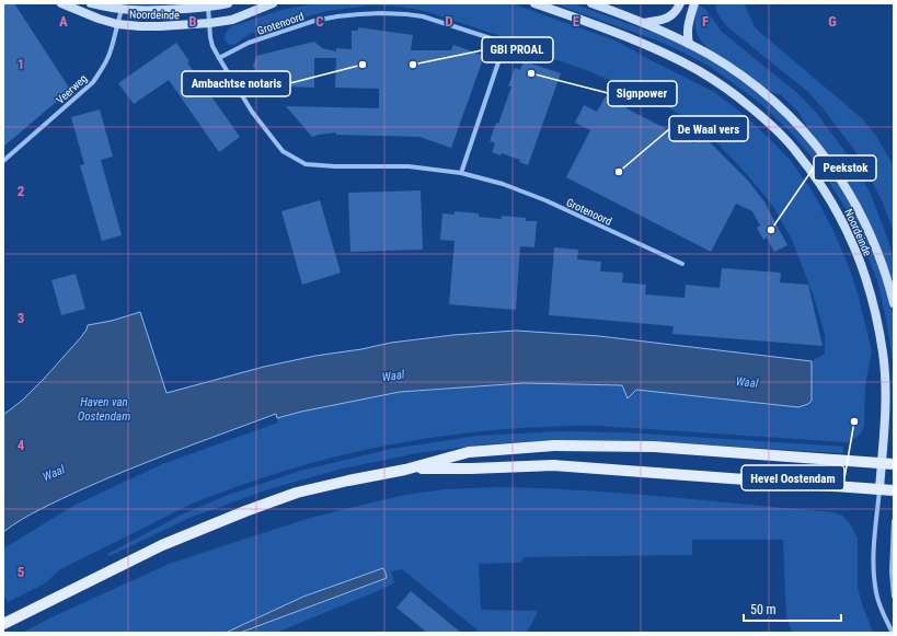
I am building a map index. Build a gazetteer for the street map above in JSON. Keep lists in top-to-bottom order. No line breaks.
{"streets":{"main road":["Noordeinde"],"street":["Grotenoord","Veerweg"]},"crossings":[["Noordeinde","Grotenoord"],["Noordeinde","Veerweg"]],"water":["Waal","Haven van Oostendam"],"places":["Ambachtse notaris","GBI PROAL","Signpower","De Waal vers","Peekstok","Hevel Oostendam"],"scale_bar":"50 m","grid":{"columns":["A","B","C","D","E","F","G"],"rows":["1","2","3","4","5"]}}
